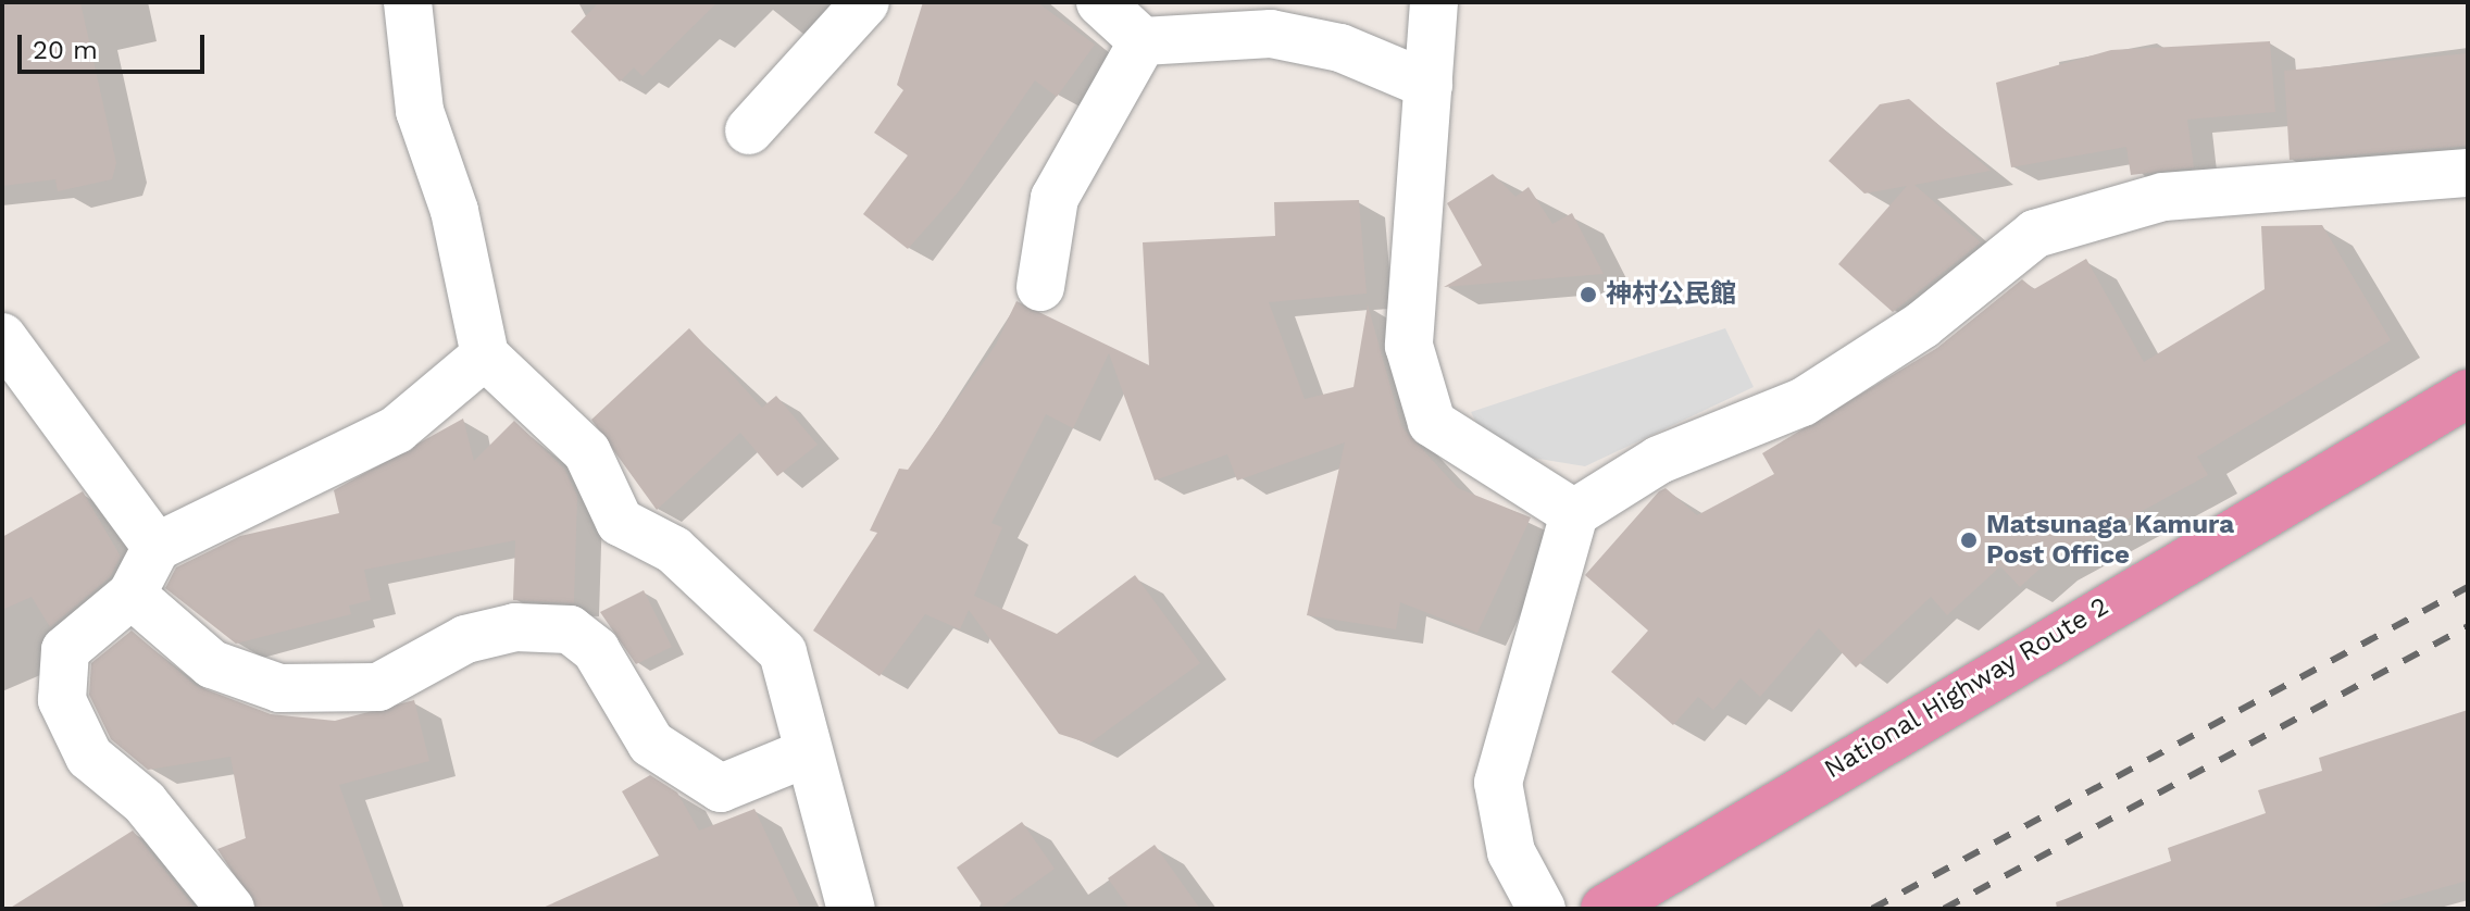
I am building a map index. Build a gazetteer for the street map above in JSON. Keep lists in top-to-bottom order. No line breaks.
{"streets":{"highway":["National Highway Route 2"]},"places":["神村公民館","Matsunaga Kamura Post Office"],"scale_bar":"20 m"}
